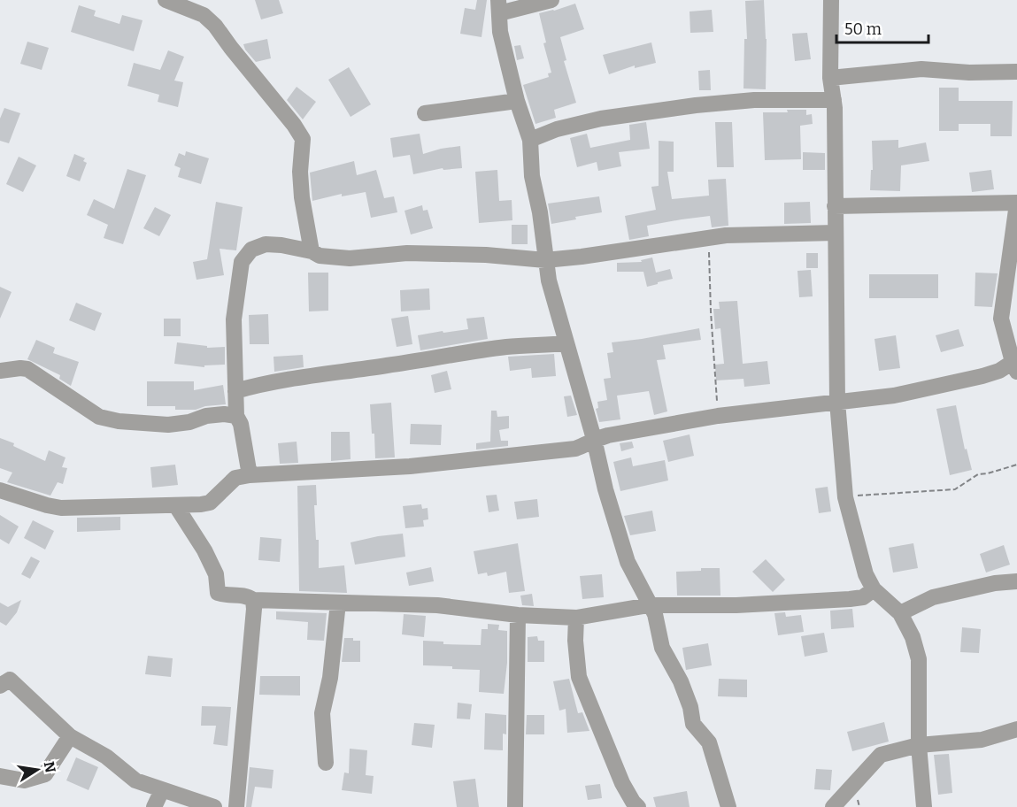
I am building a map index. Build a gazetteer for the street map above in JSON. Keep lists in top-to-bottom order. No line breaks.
{"scale_bar":"50 m","north":"right"}
